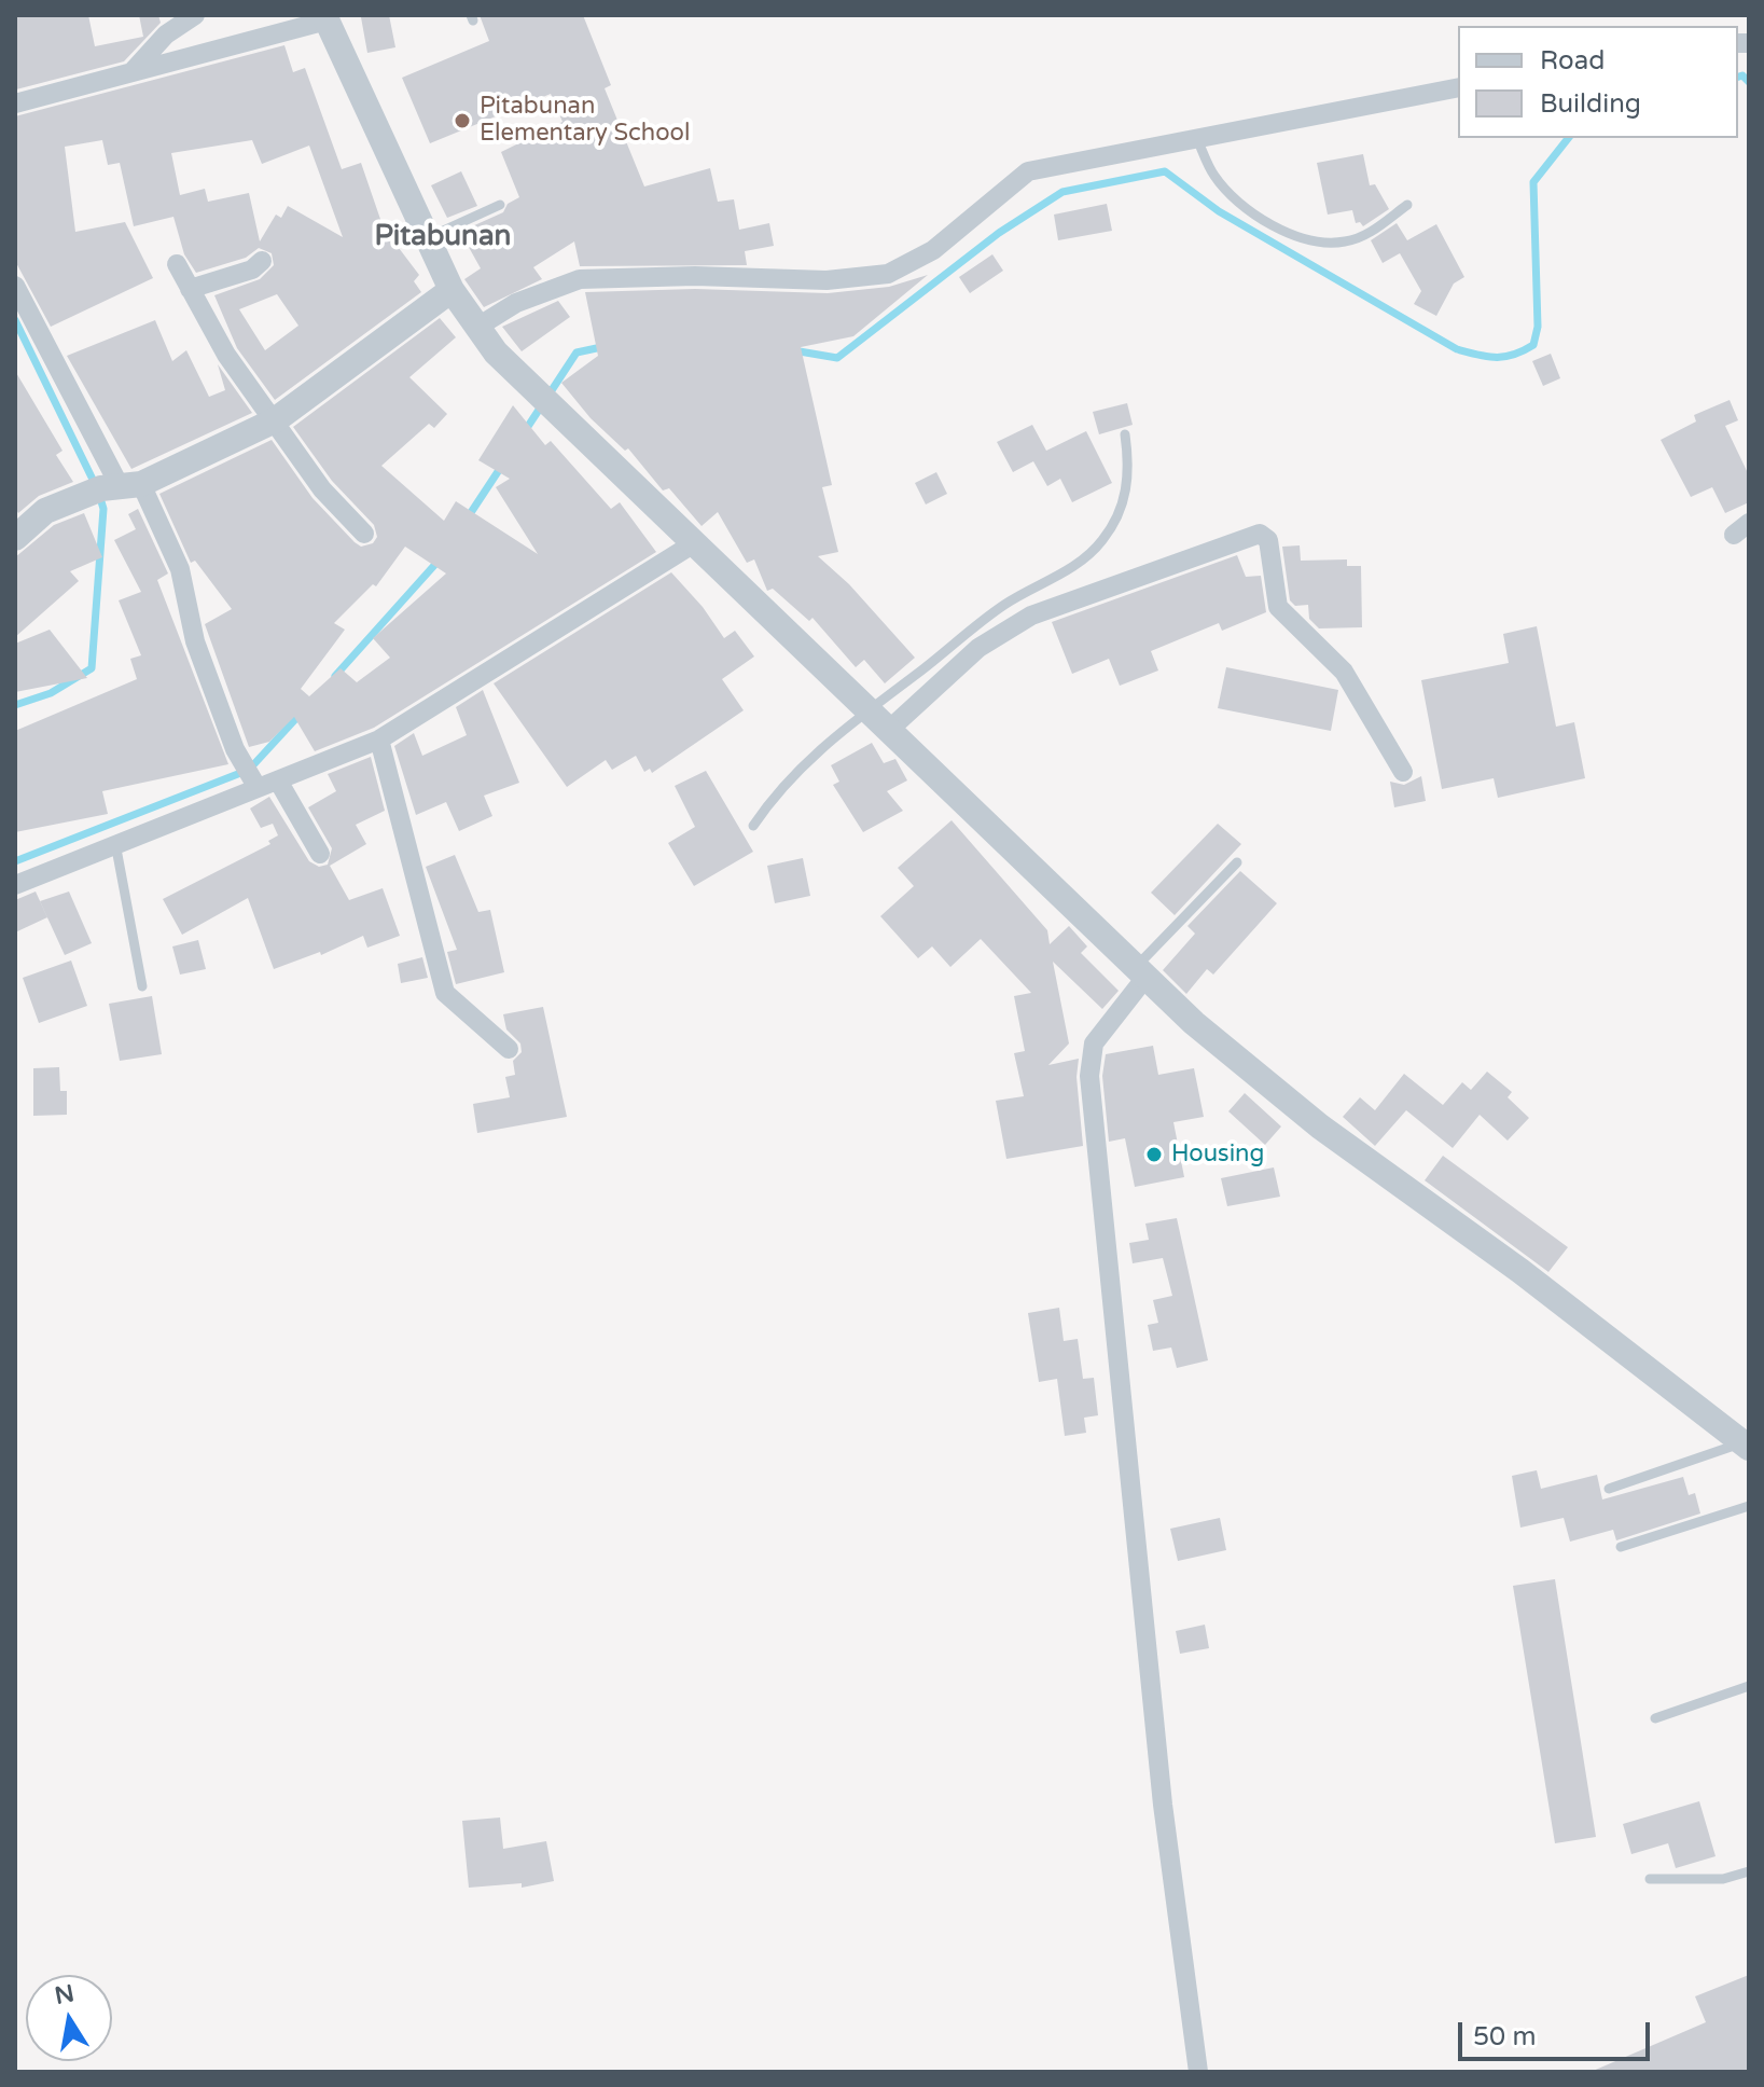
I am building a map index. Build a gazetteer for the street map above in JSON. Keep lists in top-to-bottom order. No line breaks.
{"districts":["Pitabunan"],"places":["Pitabunan Elementary School","Housing"],"legend":["Road","Building"],"scale_bar":"50 m","north":"top"}
